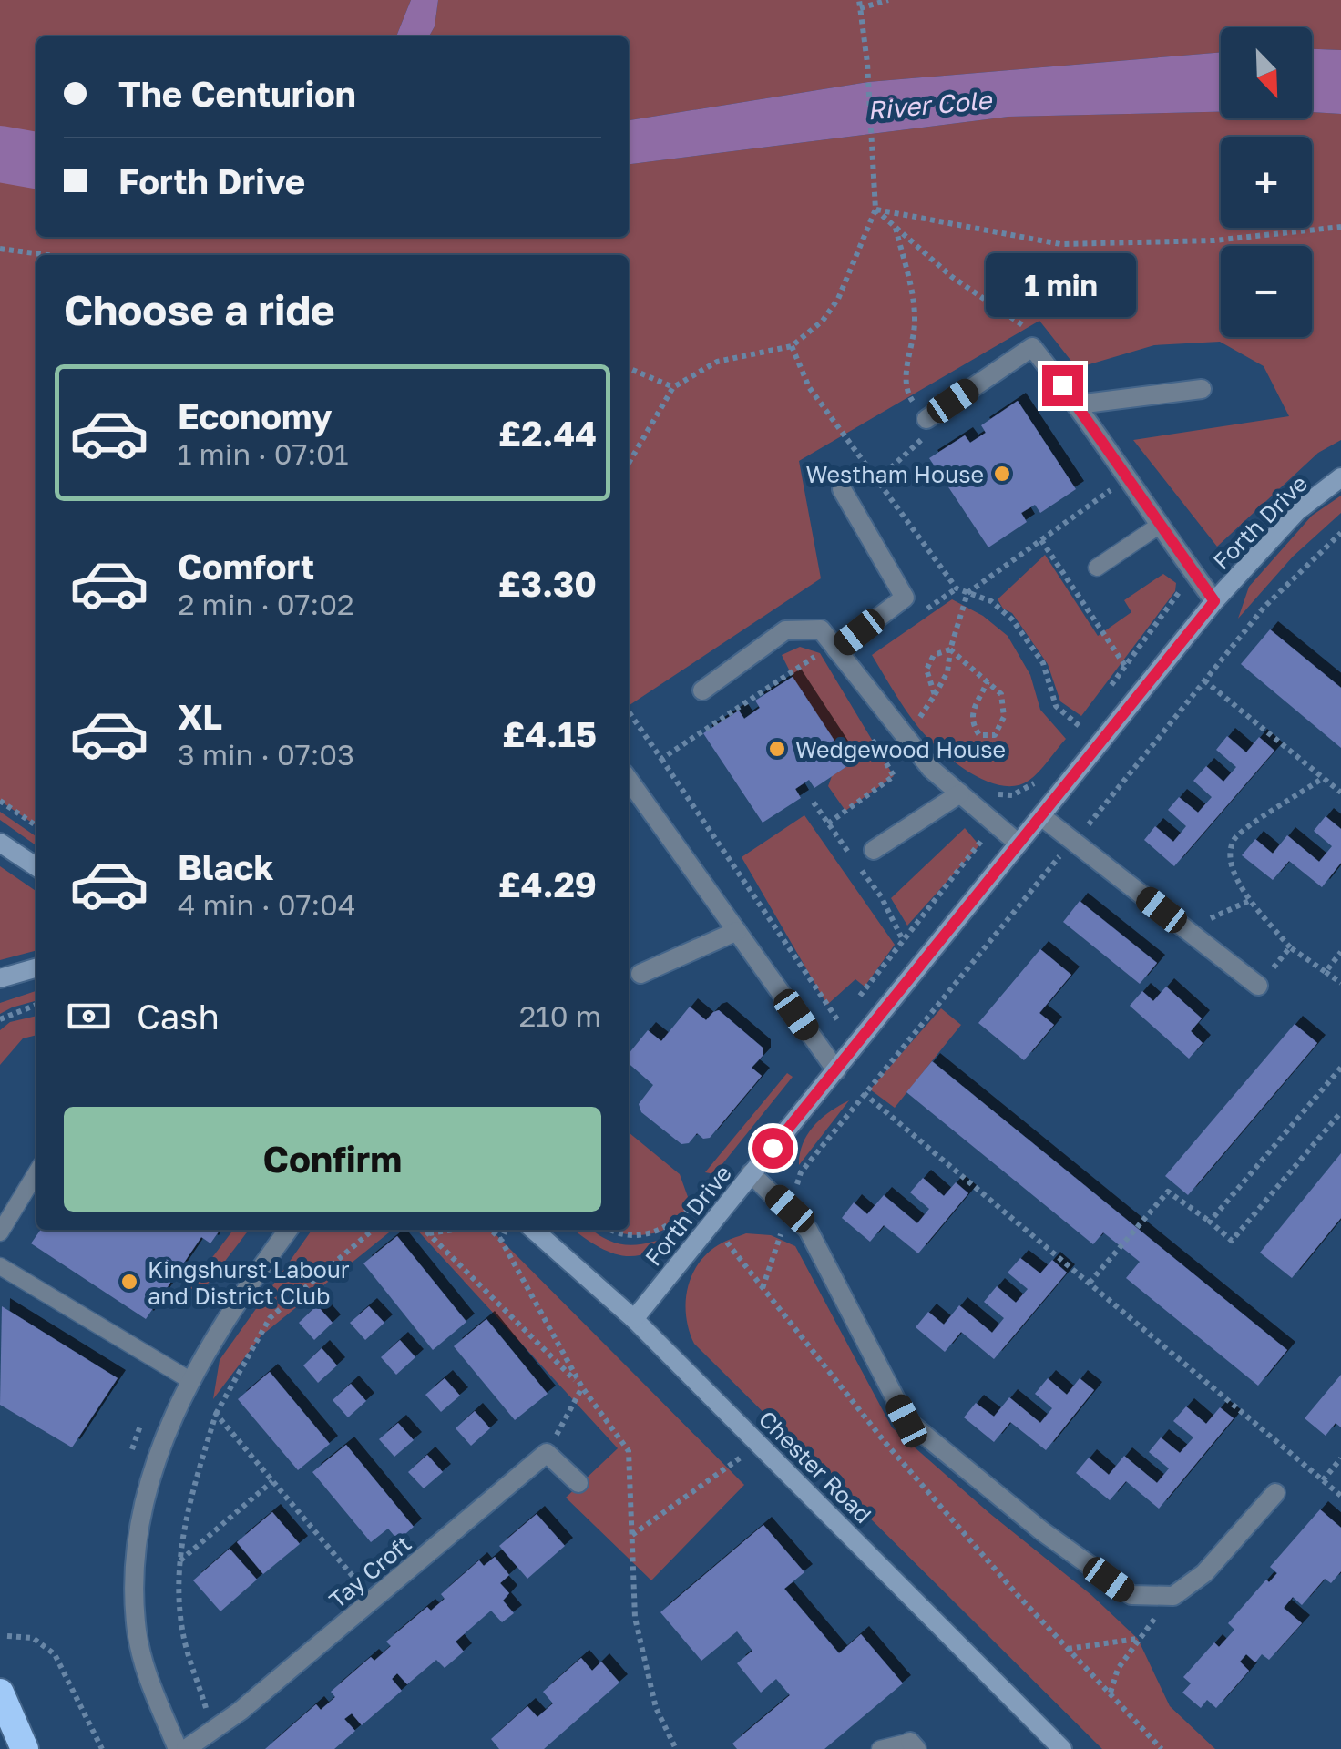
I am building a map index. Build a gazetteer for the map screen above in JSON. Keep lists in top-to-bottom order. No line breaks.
{"streets":{"street":["Forth Drive","Chester Road","Tay Croft"]},"crossings":[["Forth Drive","Chester Road"]],"water":["River Cole"],"places":["Westham House","Wedgewood House","Kingshurst Labour and District Club"],"north":"bottom right","page":{"map_buttons":["+","−"],"banner":["The Centurion","Forth Drive"],"bubble":"1 min","heading":"Choose a ride","list":[{"name":"Economy","note":"1 min · 07:01","value":"£2.44"},{"name":"Comfort","note":"2 min · 07:02","value":"£3.30"},{"name":"XL","note":"3 min · 07:03","value":"£4.15"},{"name":"Black","note":"4 min · 07:04","value":"£4.29"}],"pay":["Cash","210 m"],"buttons":"Confirm"}}
